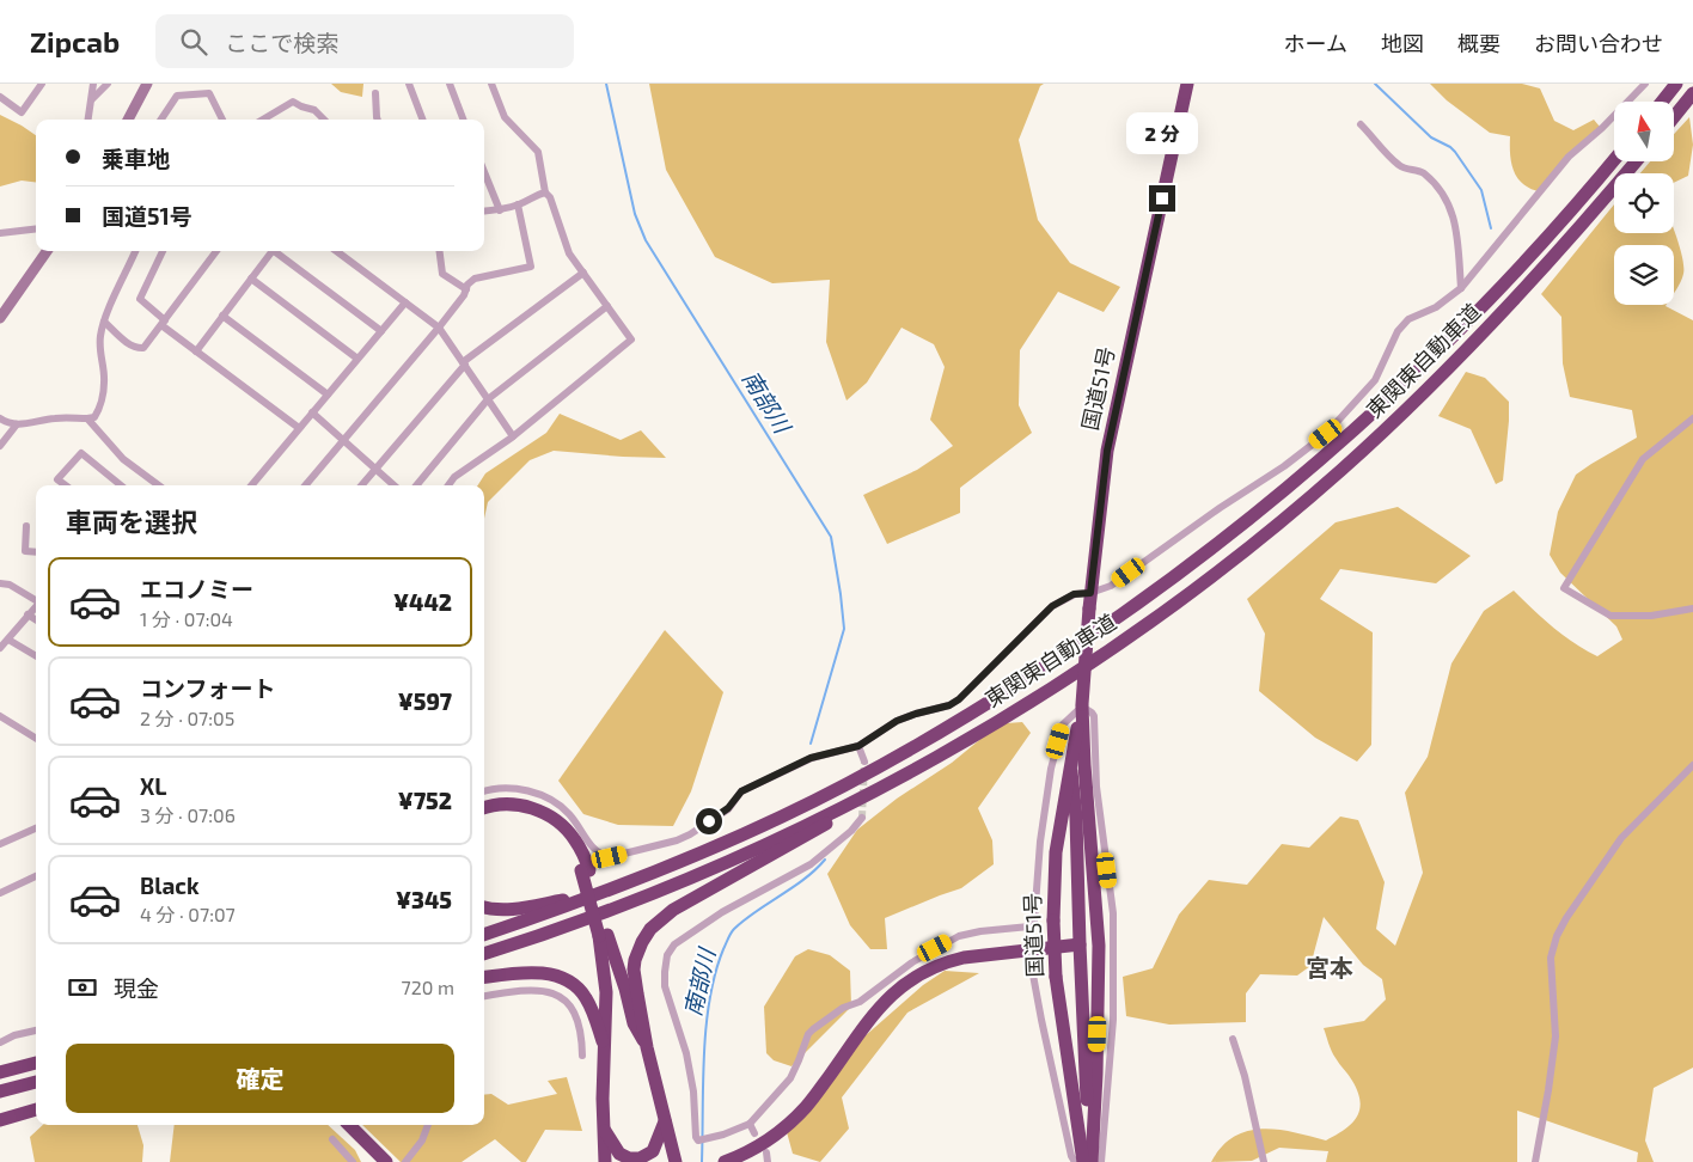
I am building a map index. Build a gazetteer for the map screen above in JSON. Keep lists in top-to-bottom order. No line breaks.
{"streets":{"highway":["東関東自動車道","国道51号"]},"districts":["宮本"],"water":["南部川"],"north":"top","page":{"header":"Zipcab","search":"ここで検索","nav":["ホーム","地図","概要","お問い合わせ"],"bubble":"2 分","banner":["乗車地","国道51号"],"heading":"車両を選択","list":[{"name":"エコノミー","note":"1 分 · 07:04","value":"¥442"},{"name":"コンフォート","note":"2 分 · 07:05","value":"¥597"},{"name":"XL","note":"3 分 · 07:06","value":"¥752"},{"name":"Black","note":"4 分 · 07:07","value":"¥345"}],"pay":["現金","720 m"],"buttons":"確定"}}
